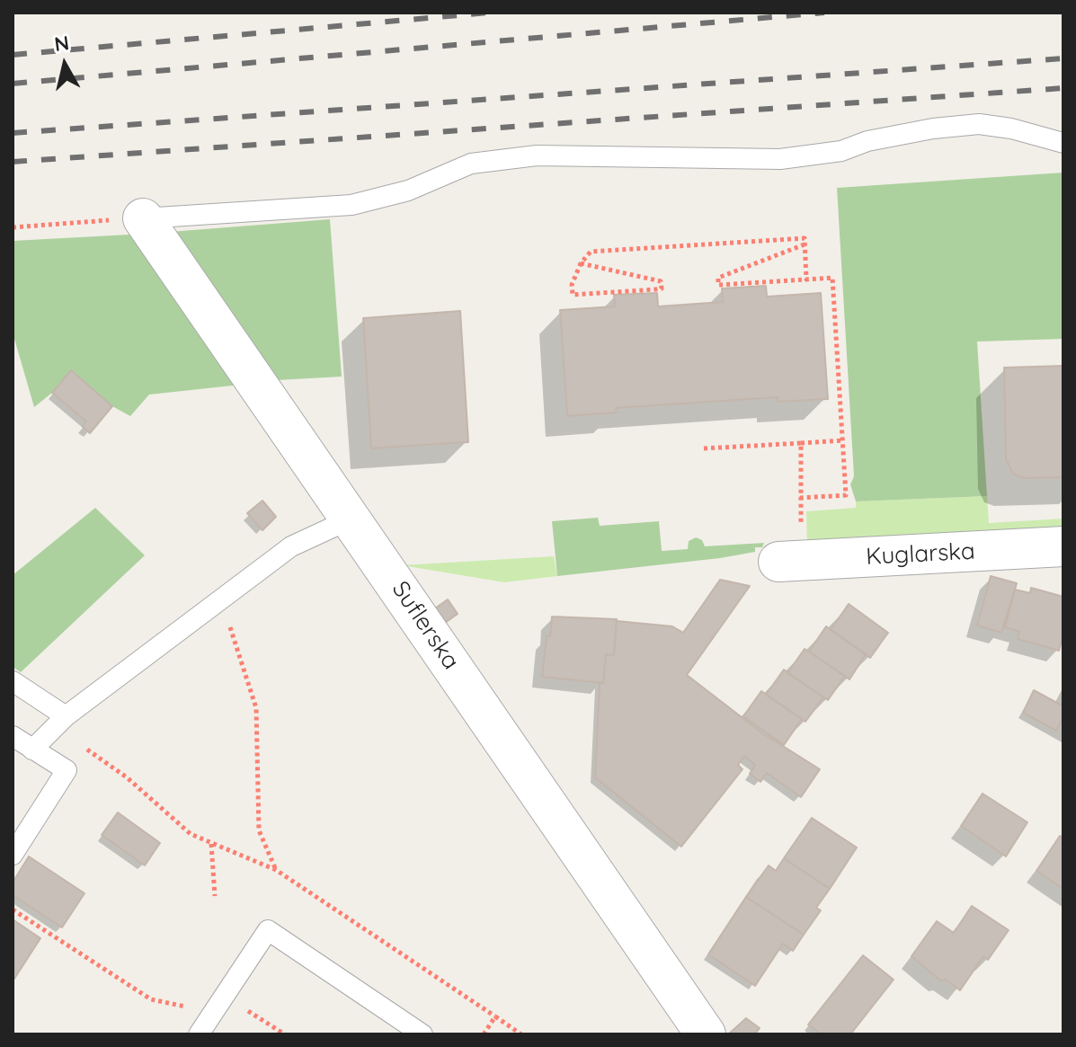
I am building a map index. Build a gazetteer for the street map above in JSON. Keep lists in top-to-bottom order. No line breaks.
{"streets":{"street":["Kuglarska","Suflerska"]},"north":"top"}
